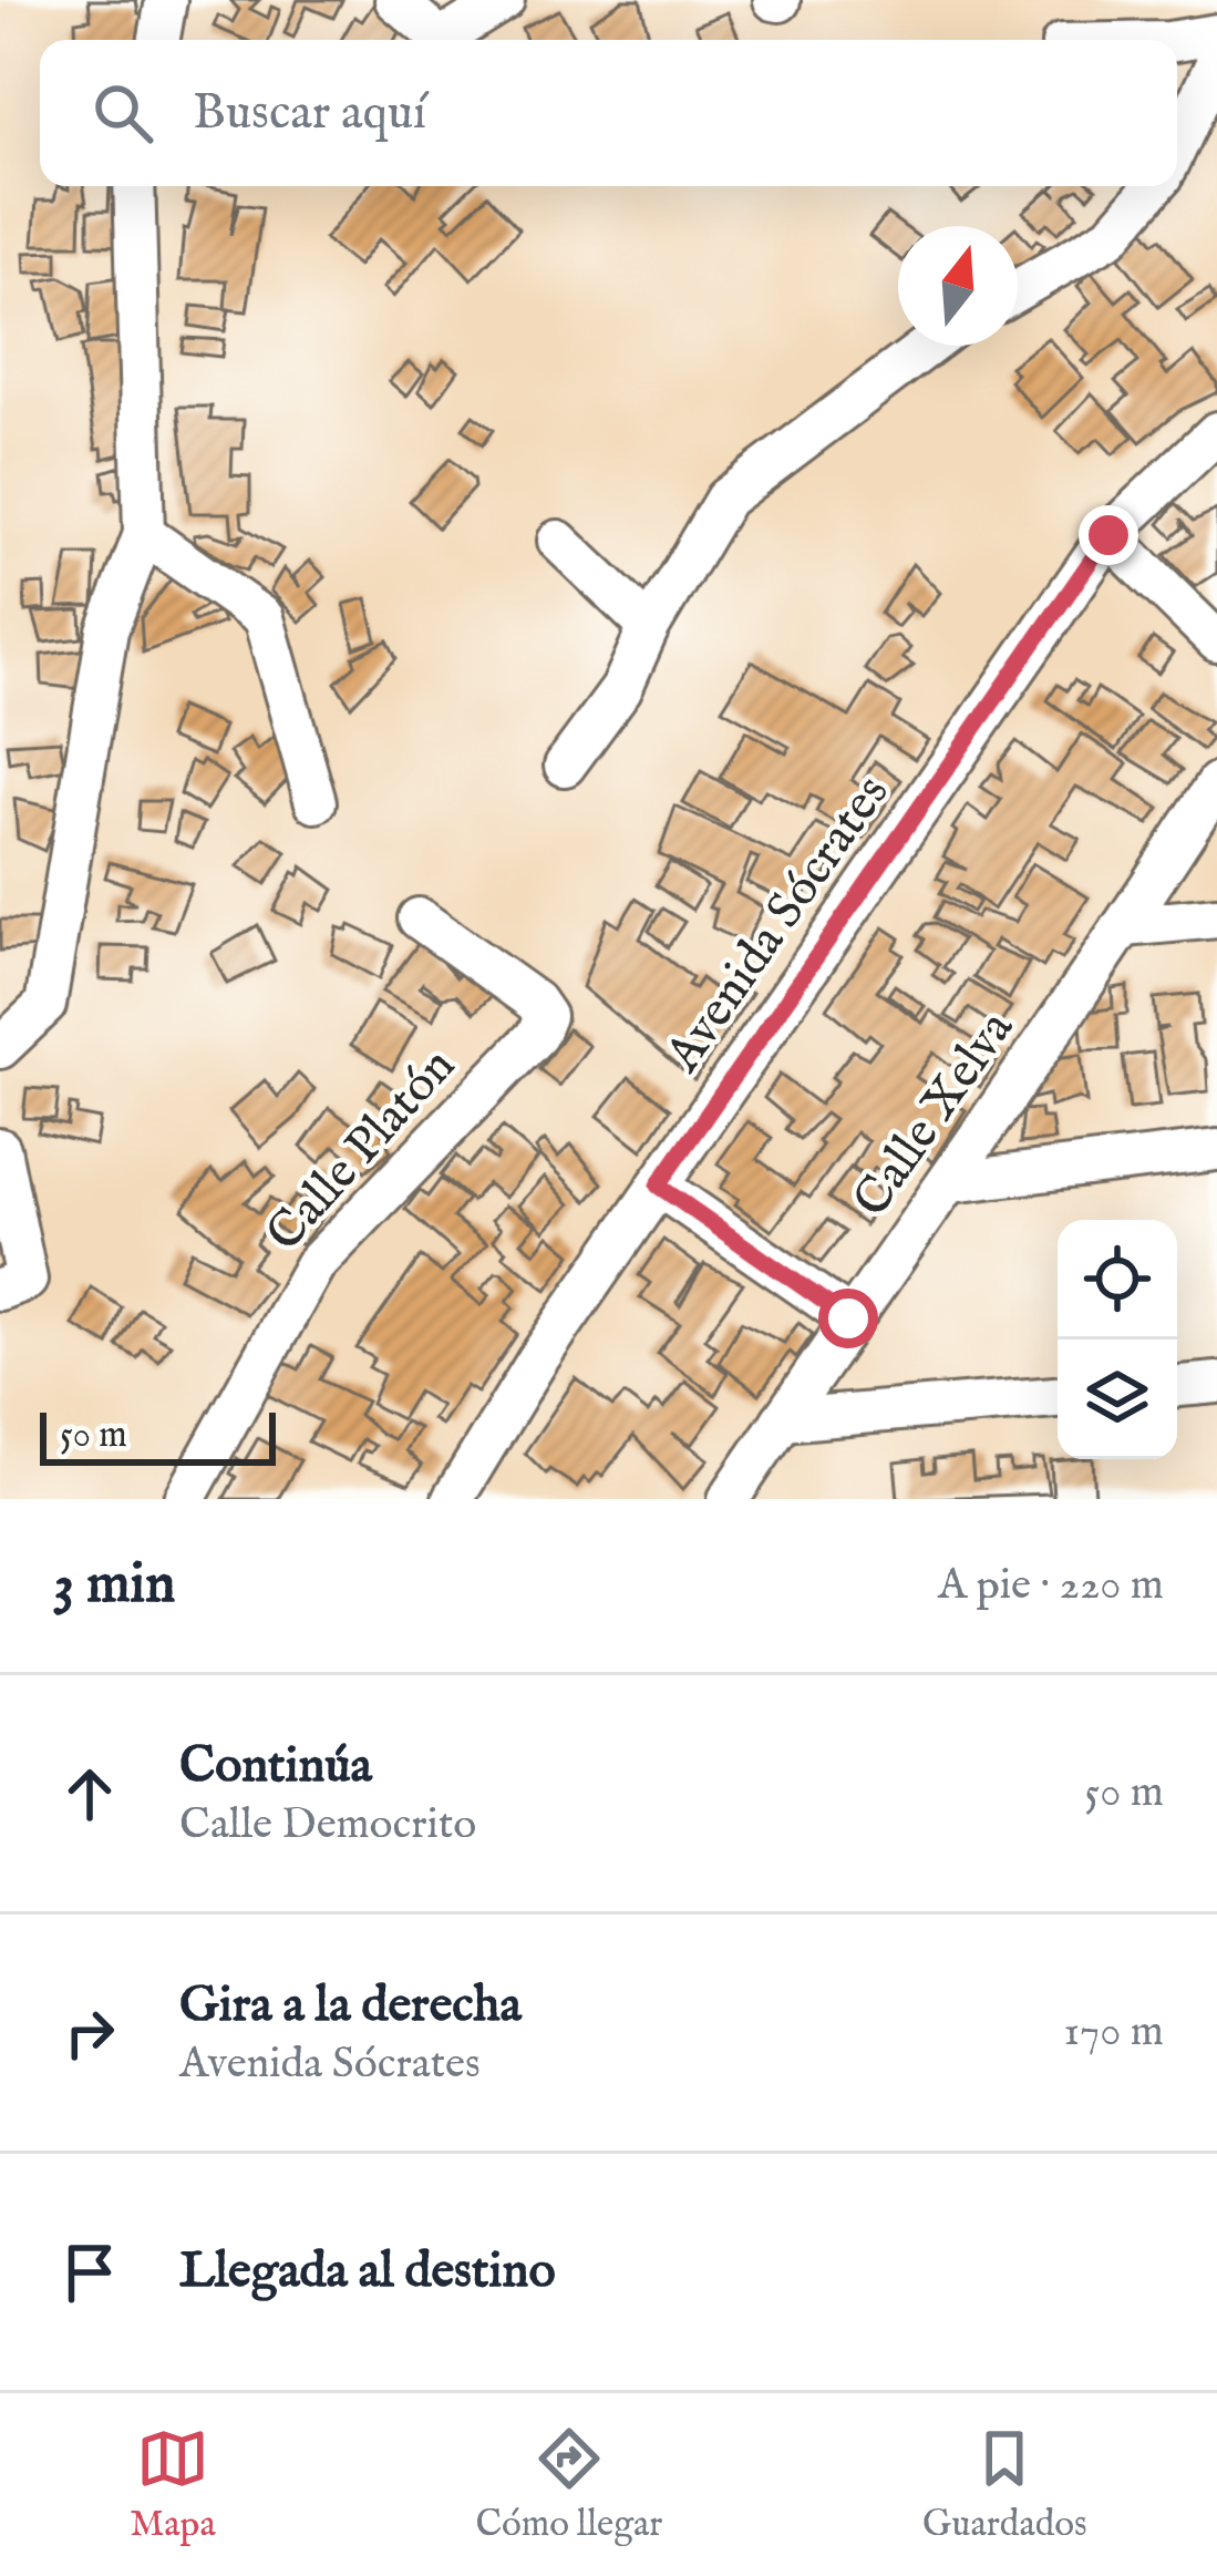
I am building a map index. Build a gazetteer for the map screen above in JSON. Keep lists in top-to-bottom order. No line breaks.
{"streets":{"street":["Avenida Sócrates","Calle Xelva","Calle Platón"]},"scale_bar":"50 m","north":"top","page":{"search":"Buscar aquí","scale":"50 m","heading":["3 min","A pie · 220 m"],"list":[["Continúa","Calle Democrito","50 m"],["Gira a la derecha","Avenida Sócrates","170 m"],"Llegada al destino"],"nav":["Mapa","Cómo llegar","Guardados"]}}
